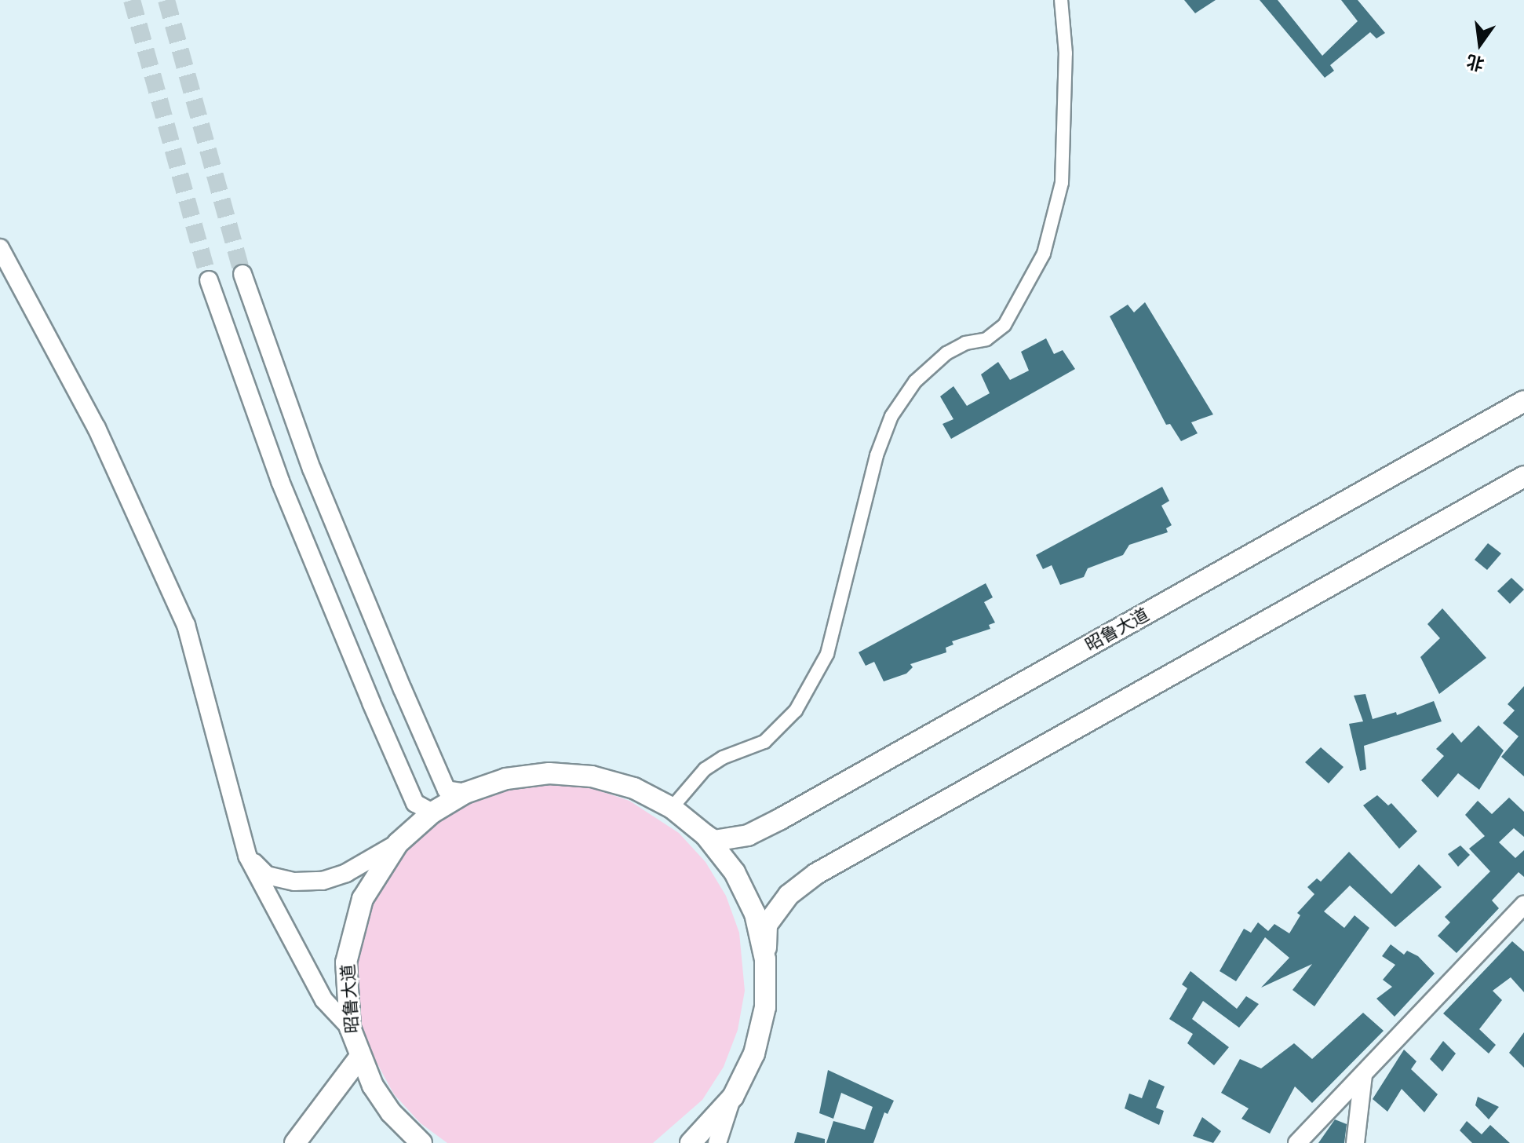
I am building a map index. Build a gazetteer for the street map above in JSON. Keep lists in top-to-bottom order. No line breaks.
{"streets":{"highway":["昭鲁大道"]},"north":"bottom"}
